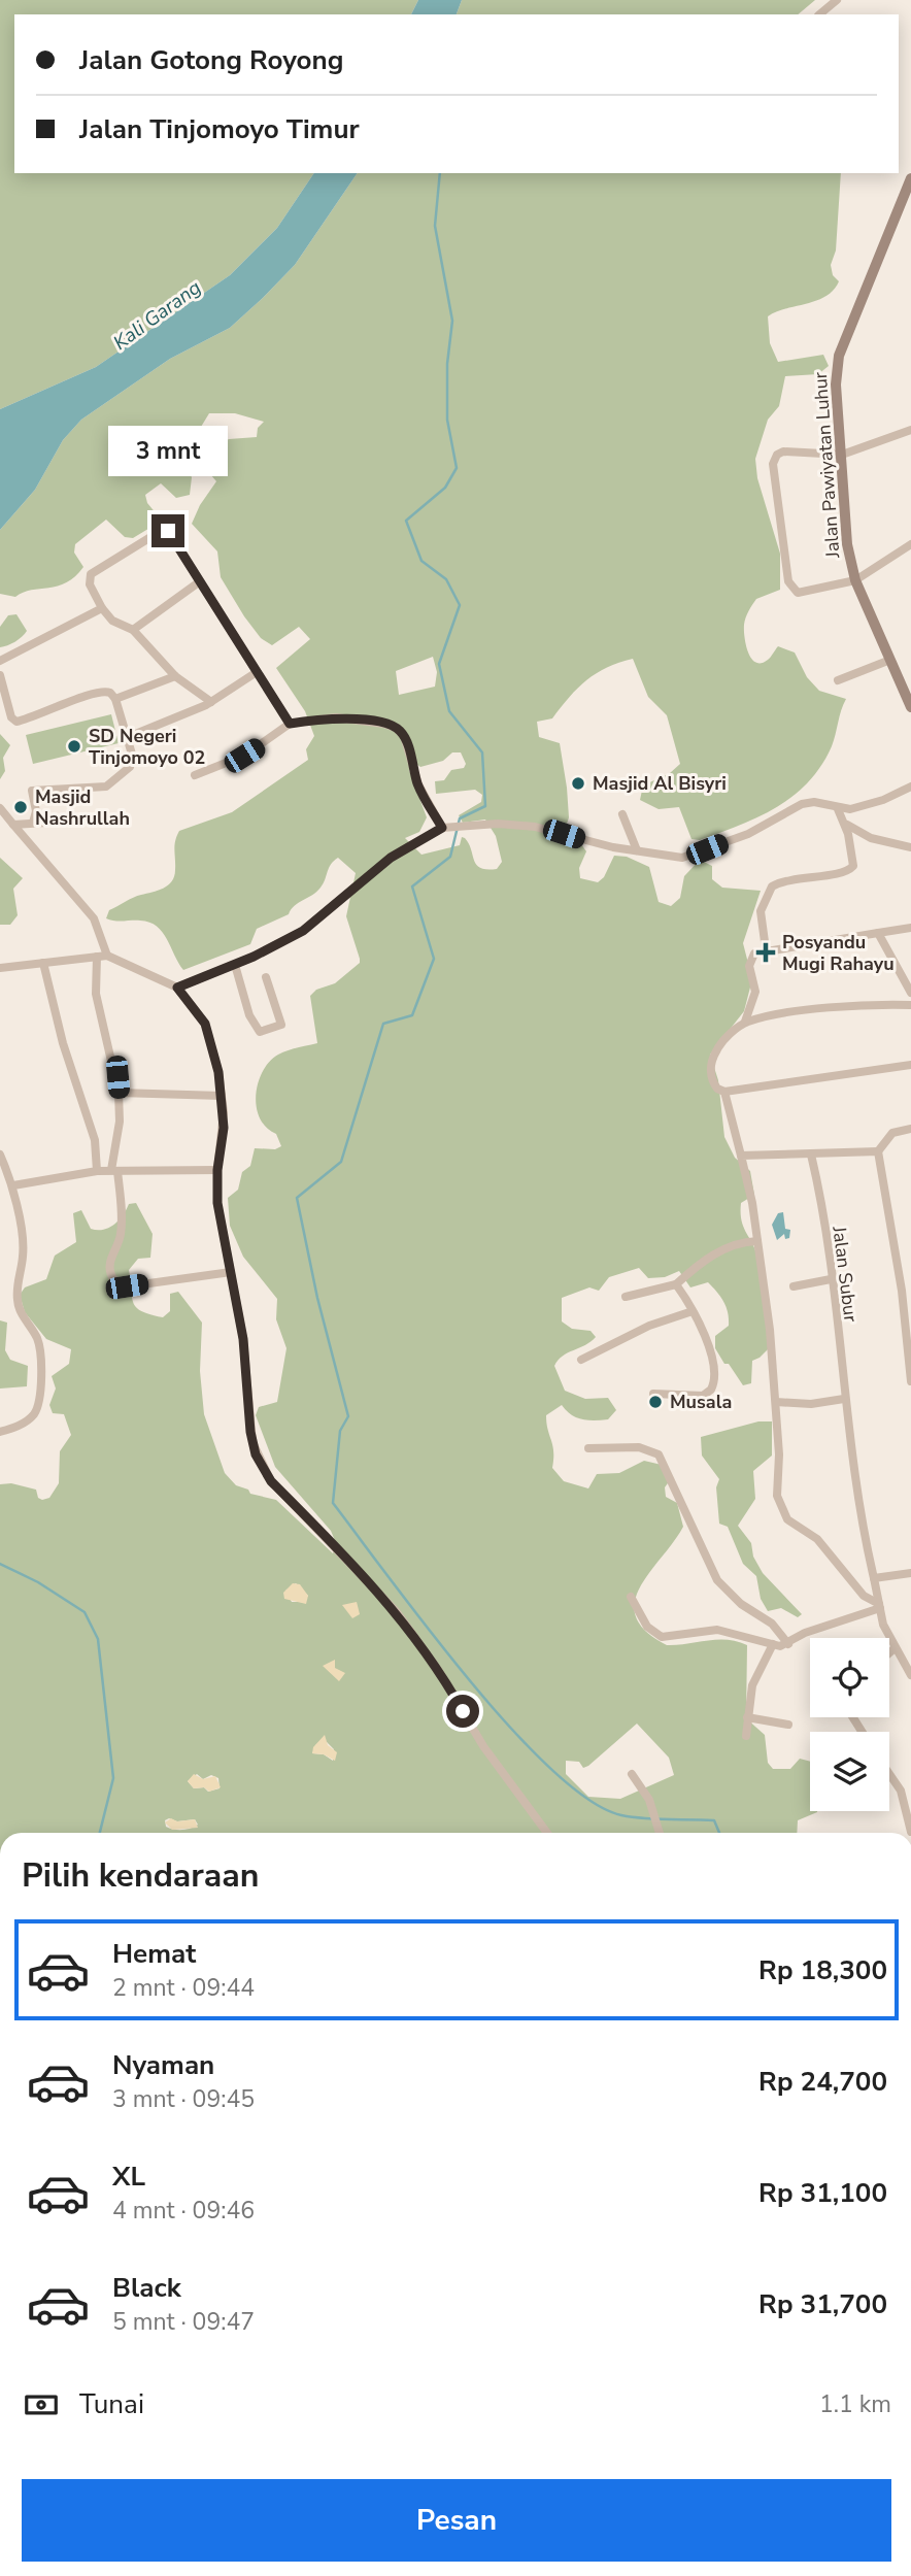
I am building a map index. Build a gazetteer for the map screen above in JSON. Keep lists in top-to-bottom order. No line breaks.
{"streets":{"main road":["Jalan Pawiyatan Luhur"],"street":["Jalan Subur"]},"water":["Kali Garang"],"places":{"other":["SD Negeri Tinjomoyo 02","Masjid Al Bisyri","Masjid Nashrullah","Musala"],"health":["Posyandu Mugi Rahayu"]},"page":{"banner":["Jalan Gotong Royong","Jalan Tinjomoyo Timur"],"bubble":"3 mnt","heading":"Pilih kendaraan","list":[{"name":"Hemat","note":"2 mnt · 09:44","value":"Rp 18,300"},{"name":"Nyaman","note":"3 mnt · 09:45","value":"Rp 24,700"},{"name":"XL","note":"4 mnt · 09:46","value":"Rp 31,100"},{"name":"Black","note":"5 mnt · 09:47","value":"Rp 31,700"}],"pay":["Tunai","1.1 km"],"buttons":"Pesan"}}
